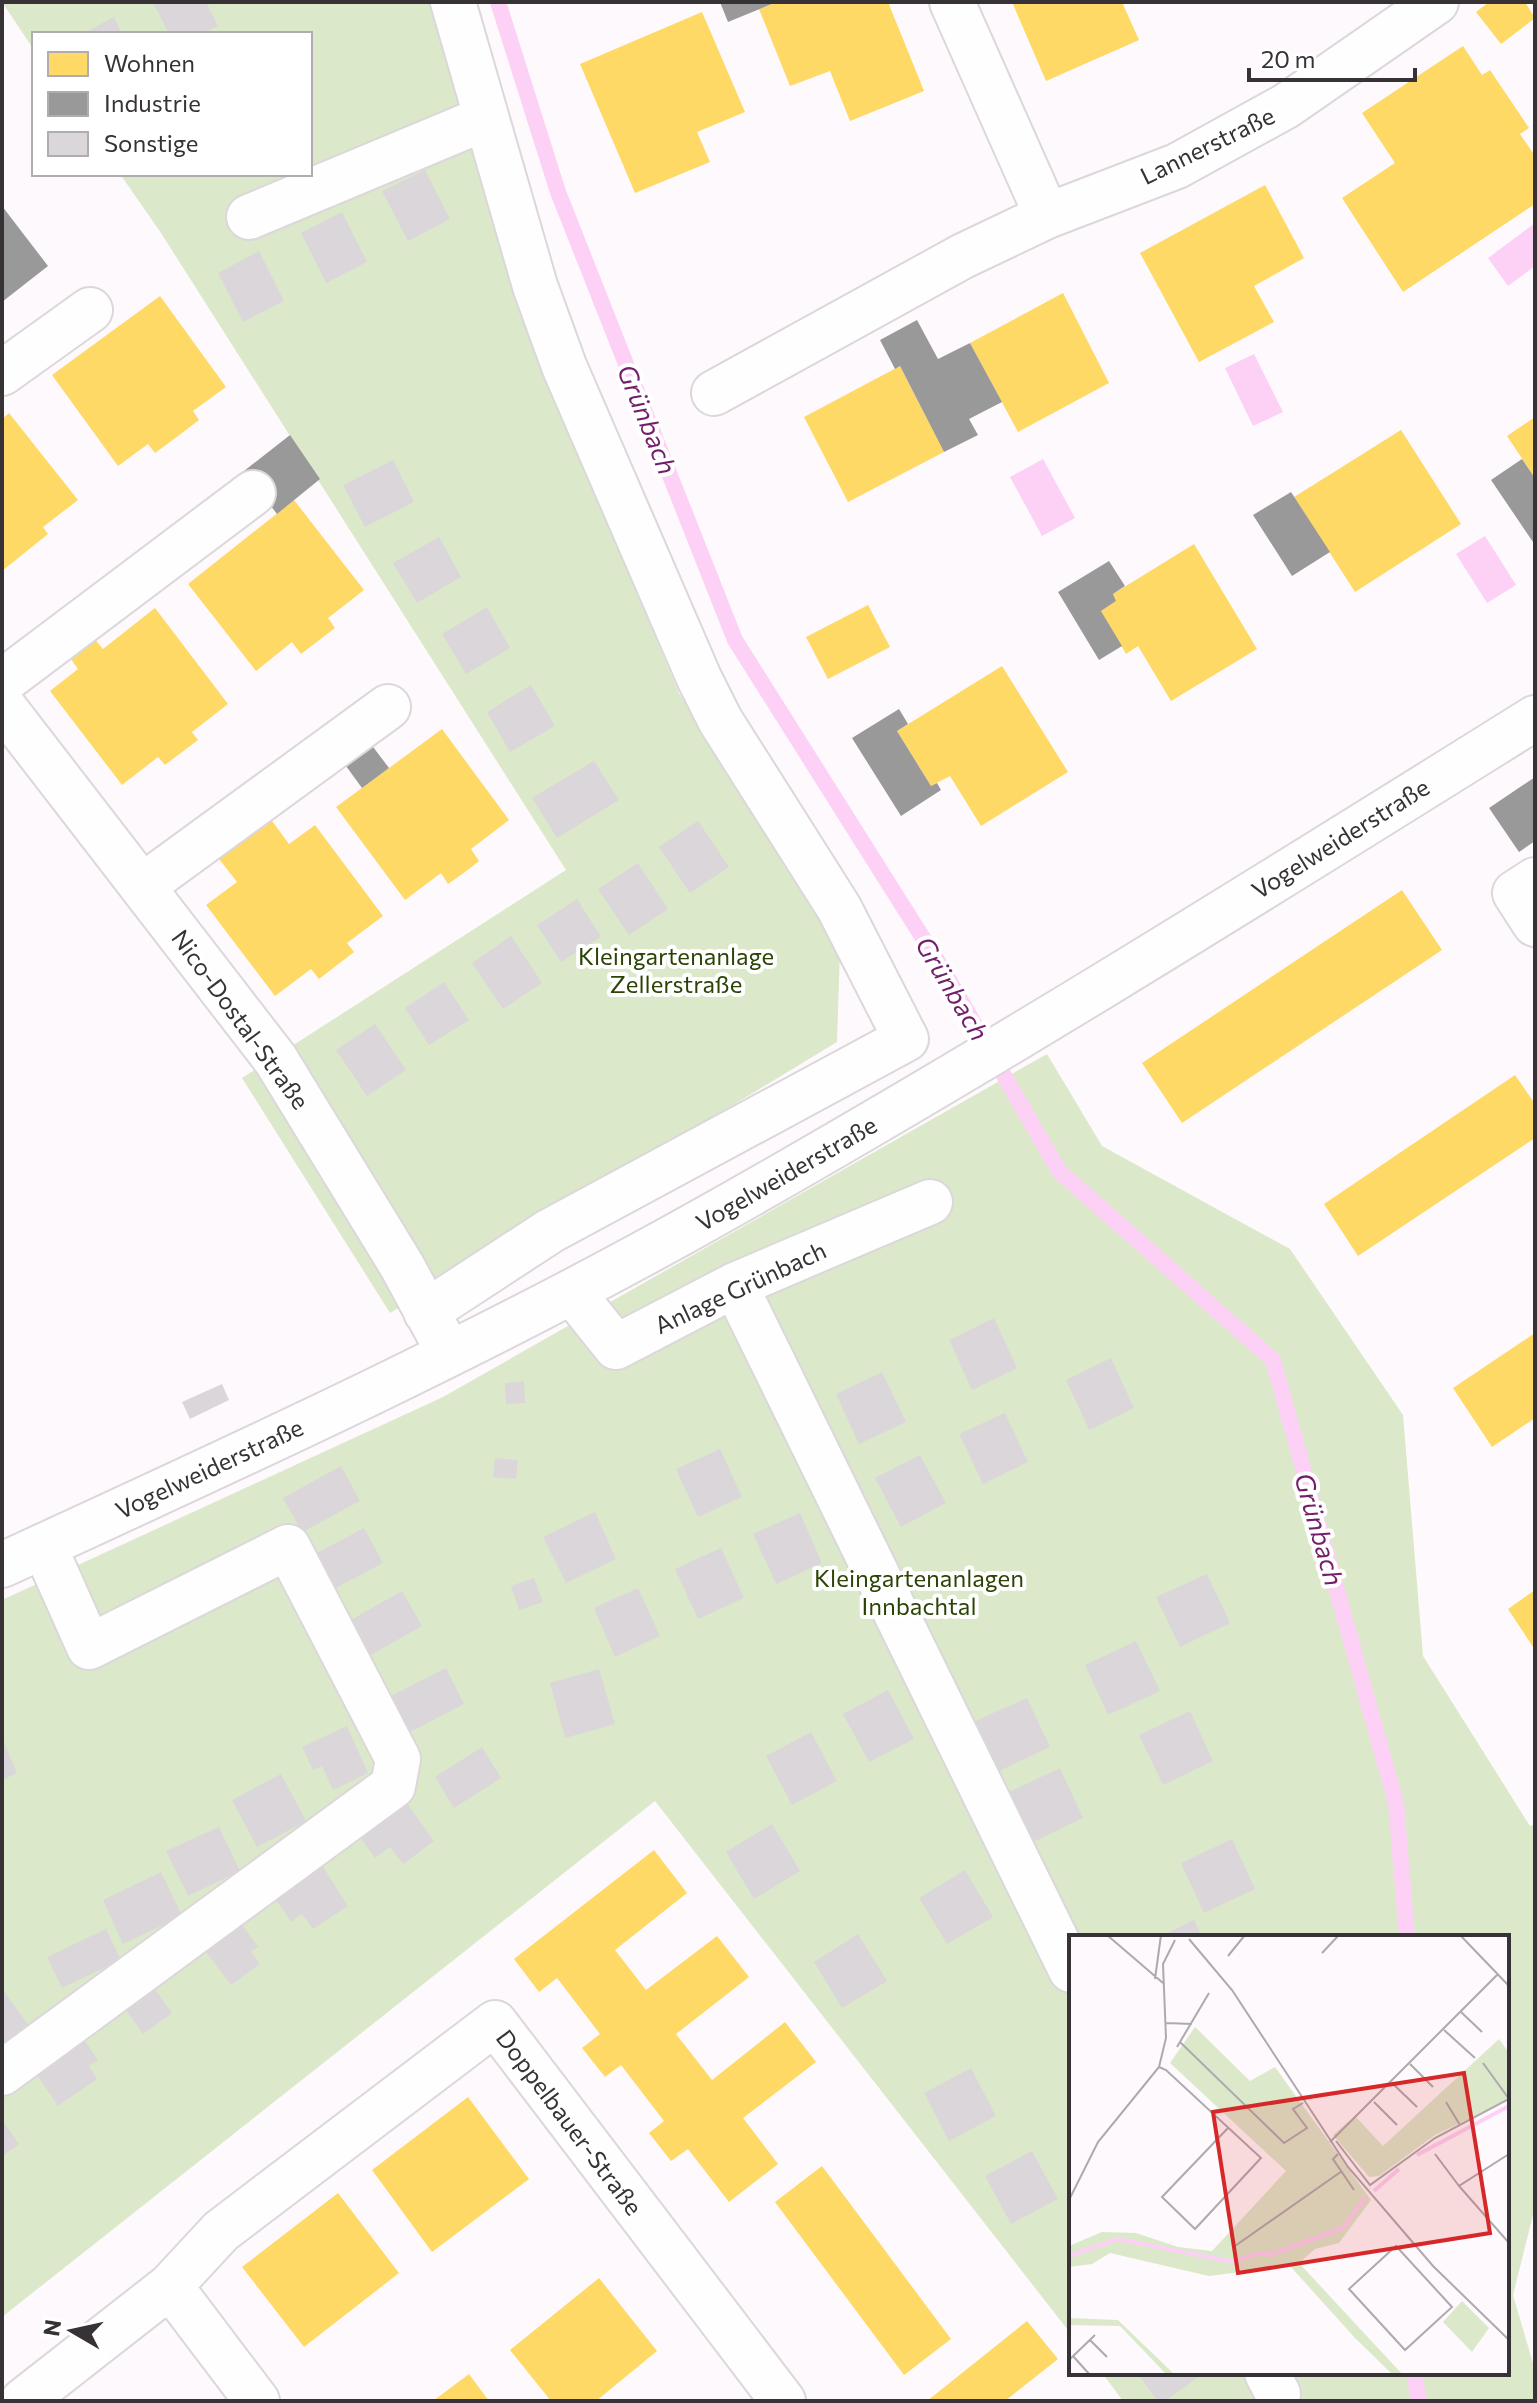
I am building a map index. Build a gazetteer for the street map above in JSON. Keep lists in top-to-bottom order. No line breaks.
{"streets":{"street":["Lannerstraße","Vogelweiderstraße","Nico-Dostal-Straße","Anlage Grünbach","Doppelbauer-Straße"]},"crossings":[["Vogelweiderstraße","Nico-Dostal-Straße"],["Vogelweiderstraße","Anlage Grünbach"]],"water":["Grünbach"],"parks":["Kleingartenanlage Zellerstraße","Kleingartenanlagen Innbachtal"],"legend":["Wohnen","Industrie","Sonstige"],"scale_bar":"20 m","north":"left"}
